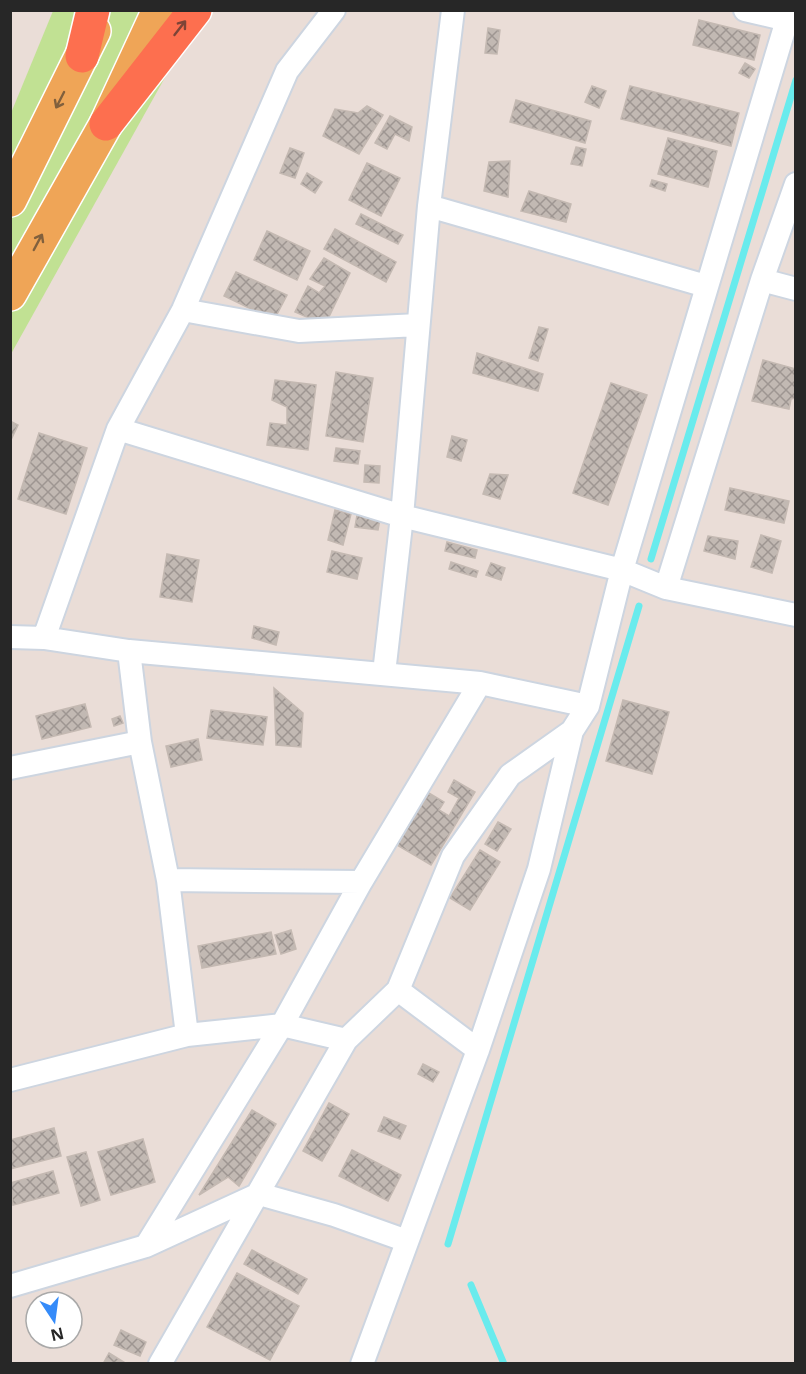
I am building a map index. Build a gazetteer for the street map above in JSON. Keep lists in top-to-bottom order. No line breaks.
{"north":"bottom"}
